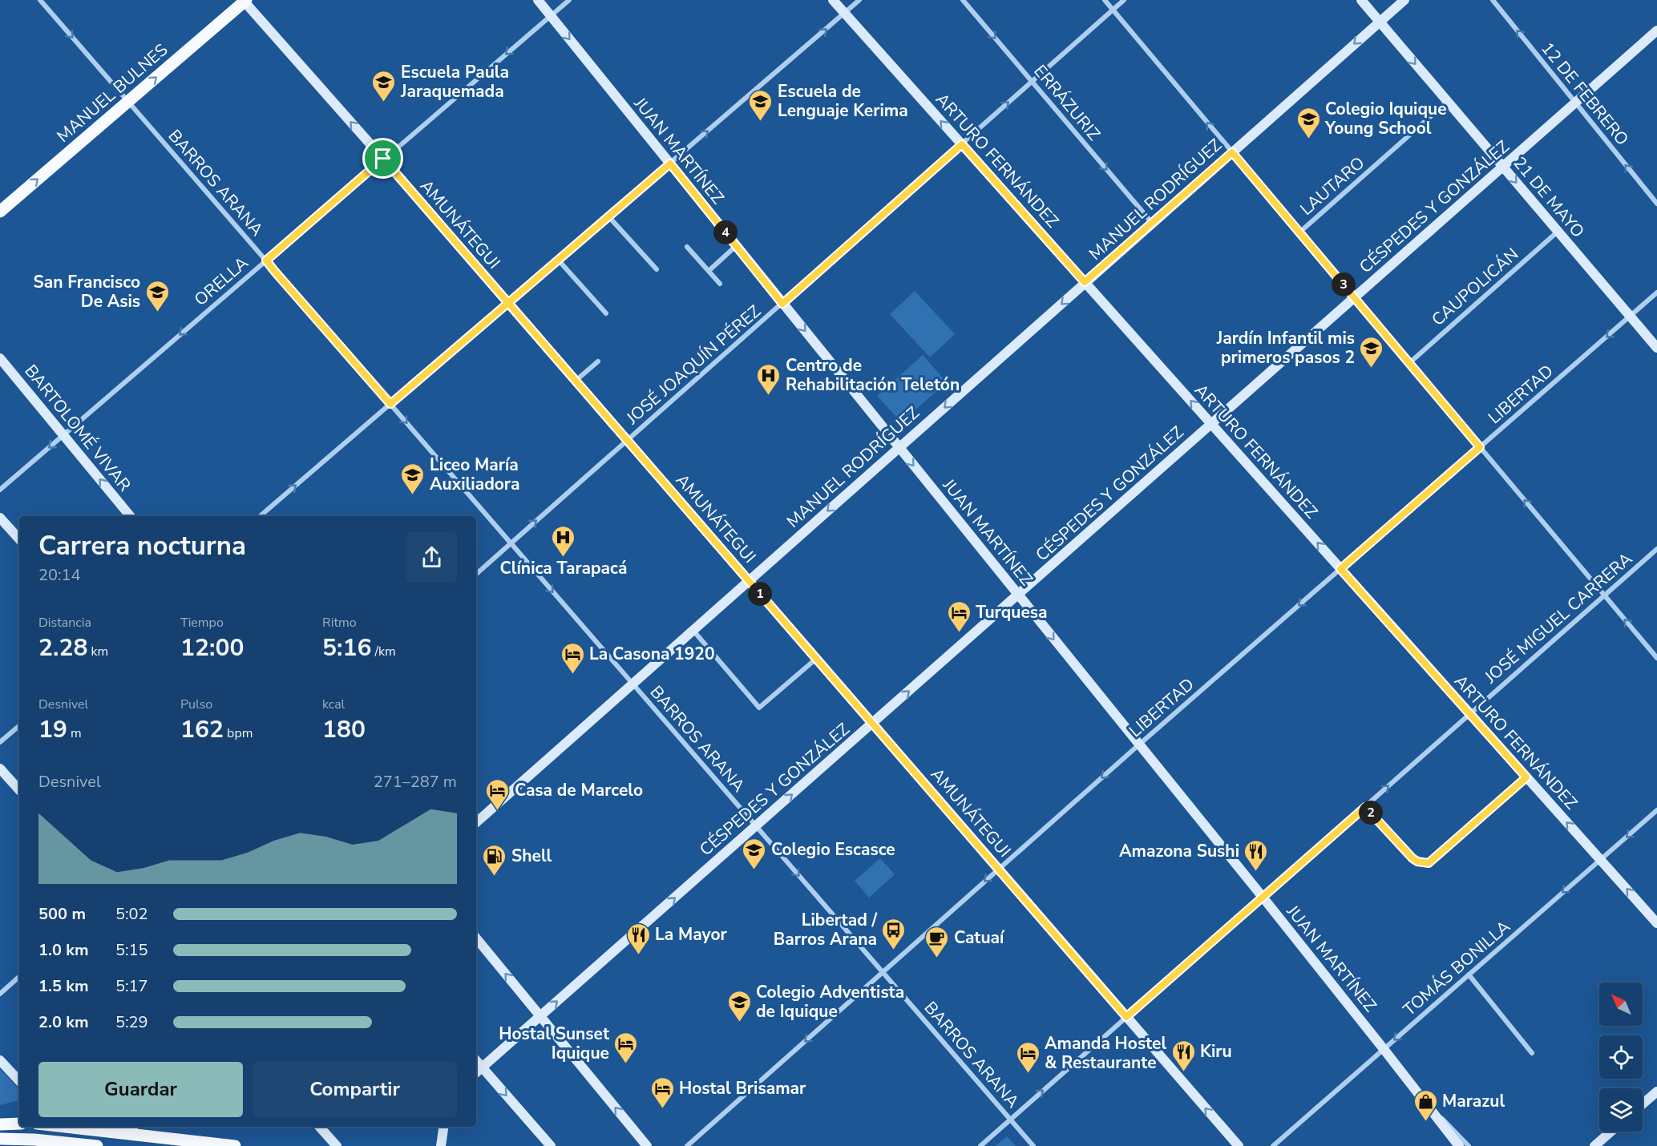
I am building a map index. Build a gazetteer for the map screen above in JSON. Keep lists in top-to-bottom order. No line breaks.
{"streets":{"main road":["MANUEL BULNES"],"street":["12 DE FEBRERO","ERRÁZURIZ","JUAN MARTÍNEZ","ARTURO FERNÁNDEZ","BARROS ARANA","LAUTARO","21 DE MAYO","MANUEL RODRÍGUEZ","CÉSPEDES Y GONZÁLEZ","AMUNÁTEGUI","ORELLA","CAUPOLICÁN","JOSÉ JOAQUÍN PÉREZ","LIBERTAD","BARTOLOMÉ VIVAR","JOSÉ MIGUEL CARRERA","TOMÁS BONILLA"]},"crossings":[["MANUEL BULNES","BARROS ARANA"],["MANUEL BULNES","AMUNÁTEGUI"],["12 DE FEBRERO","CÉSPEDES Y GONZÁLEZ"],["ERRÁZURIZ","MANUEL RODRÍGUEZ"],["ERRÁZURIZ","JOSÉ JOAQUÍN PÉREZ"],["JUAN MARTÍNEZ","MANUEL RODRÍGUEZ"],["JUAN MARTÍNEZ","CÉSPEDES Y GONZÁLEZ"],["JUAN MARTÍNEZ","ORELLA"],["JUAN MARTÍNEZ","JOSÉ JOAQUÍN PÉREZ"],["JUAN MARTÍNEZ","LIBERTAD"],["JUAN MARTÍNEZ","JOSÉ MIGUEL CARRERA"],["JUAN MARTÍNEZ","TOMÁS BONILLA"],["ARTURO FERNÁNDEZ","MANUEL RODRÍGUEZ"],["ARTURO FERNÁNDEZ","CÉSPEDES Y GONZÁLEZ"],["ARTURO FERNÁNDEZ","JOSÉ JOAQUÍN PÉREZ"],["ARTURO FERNÁNDEZ","LIBERTAD"],["ARTURO FERNÁNDEZ","JOSÉ MIGUEL CARRERA"],["ARTURO FERNÁNDEZ","TOMÁS BONILLA"],["BARROS ARANA","MANUEL RODRÍGUEZ"],["BARROS ARANA","CÉSPEDES Y GONZÁLEZ"],["BARROS ARANA","ORELLA"],["BARROS ARANA","JOSÉ JOAQUÍN PÉREZ"],["BARROS ARANA","LIBERTAD"],["BARROS ARANA","JOSÉ MIGUEL CARRERA"],["LAUTARO","21 DE MAYO"],["21 DE MAYO","MANUEL RODRÍGUEZ"],["21 DE MAYO","CÉSPEDES Y GONZÁLEZ"],["21 DE MAYO","CAUPOLICÁN"],["21 DE MAYO","LIBERTAD"],["MANUEL RODRÍGUEZ","AMUNÁTEGUI"],["CÉSPEDES Y GONZÁLEZ","AMUNÁTEGUI"],["AMUNÁTEGUI","ORELLA"],["AMUNÁTEGUI","JOSÉ JOAQUÍN PÉREZ"],["AMUNÁTEGUI","LIBERTAD"],["AMUNÁTEGUI","JOSÉ MIGUEL CARRERA"],["ORELLA","BARTOLOMÉ VIVAR"]],"one_way":["MANUEL BULNES","12 DE FEBRERO","ERRÁZURIZ","JUAN MARTÍNEZ","ARTURO FERNÁNDEZ","BARROS ARANA","21 DE MAYO","MANUEL RODRÍGUEZ","CÉSPEDES Y GONZÁLEZ","ORELLA","LIBERTAD","BARTOLOMÉ VIVAR","TOMÁS BONILLA"],"places":{"school or university":["Escuela Paula Jaraquemada","Escuela de Lenguaje Kerima","Colegio Iquique Young School","San Francisco De Asis","Jardín Infantil mis primeros pasos 2","Liceo María Auxiliadora","Colegio Escasce","Colegio Adventista de Iquique"],"hospital":["Centro de Rehabilitación Teletón","Clínica Tarapacá"],"hotel":["Turquesa","La Casona 1920","Casa de Marcelo","Hostal Sunset Iquique","Amanda Hostel & Restaurante","Hostal Brisamar"],"restaurant":["Amazona Sushi","La Mayor","Kiru"],"fuel station":["Shell"],"bus stop":["Libertad / Barros Arana"],"cafe":["Catuaí"],"shop":["Marazul"]},"north":"top left","page":{"pins":["4","3","1","2"],"heading":["Carrera nocturna","20:14"],"stats":[["Distancia","2.28 km"],["Tiempo","12:00"],["Ritmo","5:16 /km"],["Desnivel","19 m"],["Pulso","162 bpm"],["kcal","180"]],"chart":["Desnivel","271–287 m"],"list":[{"name":"500 m","note":"5:02"},{"name":"1.0 km","note":"5:15"},{"name":"1.5 km","note":"5:17"},{"name":"2.0 km","note":"5:29"}],"buttons":["Guardar","Compartir"]}}
